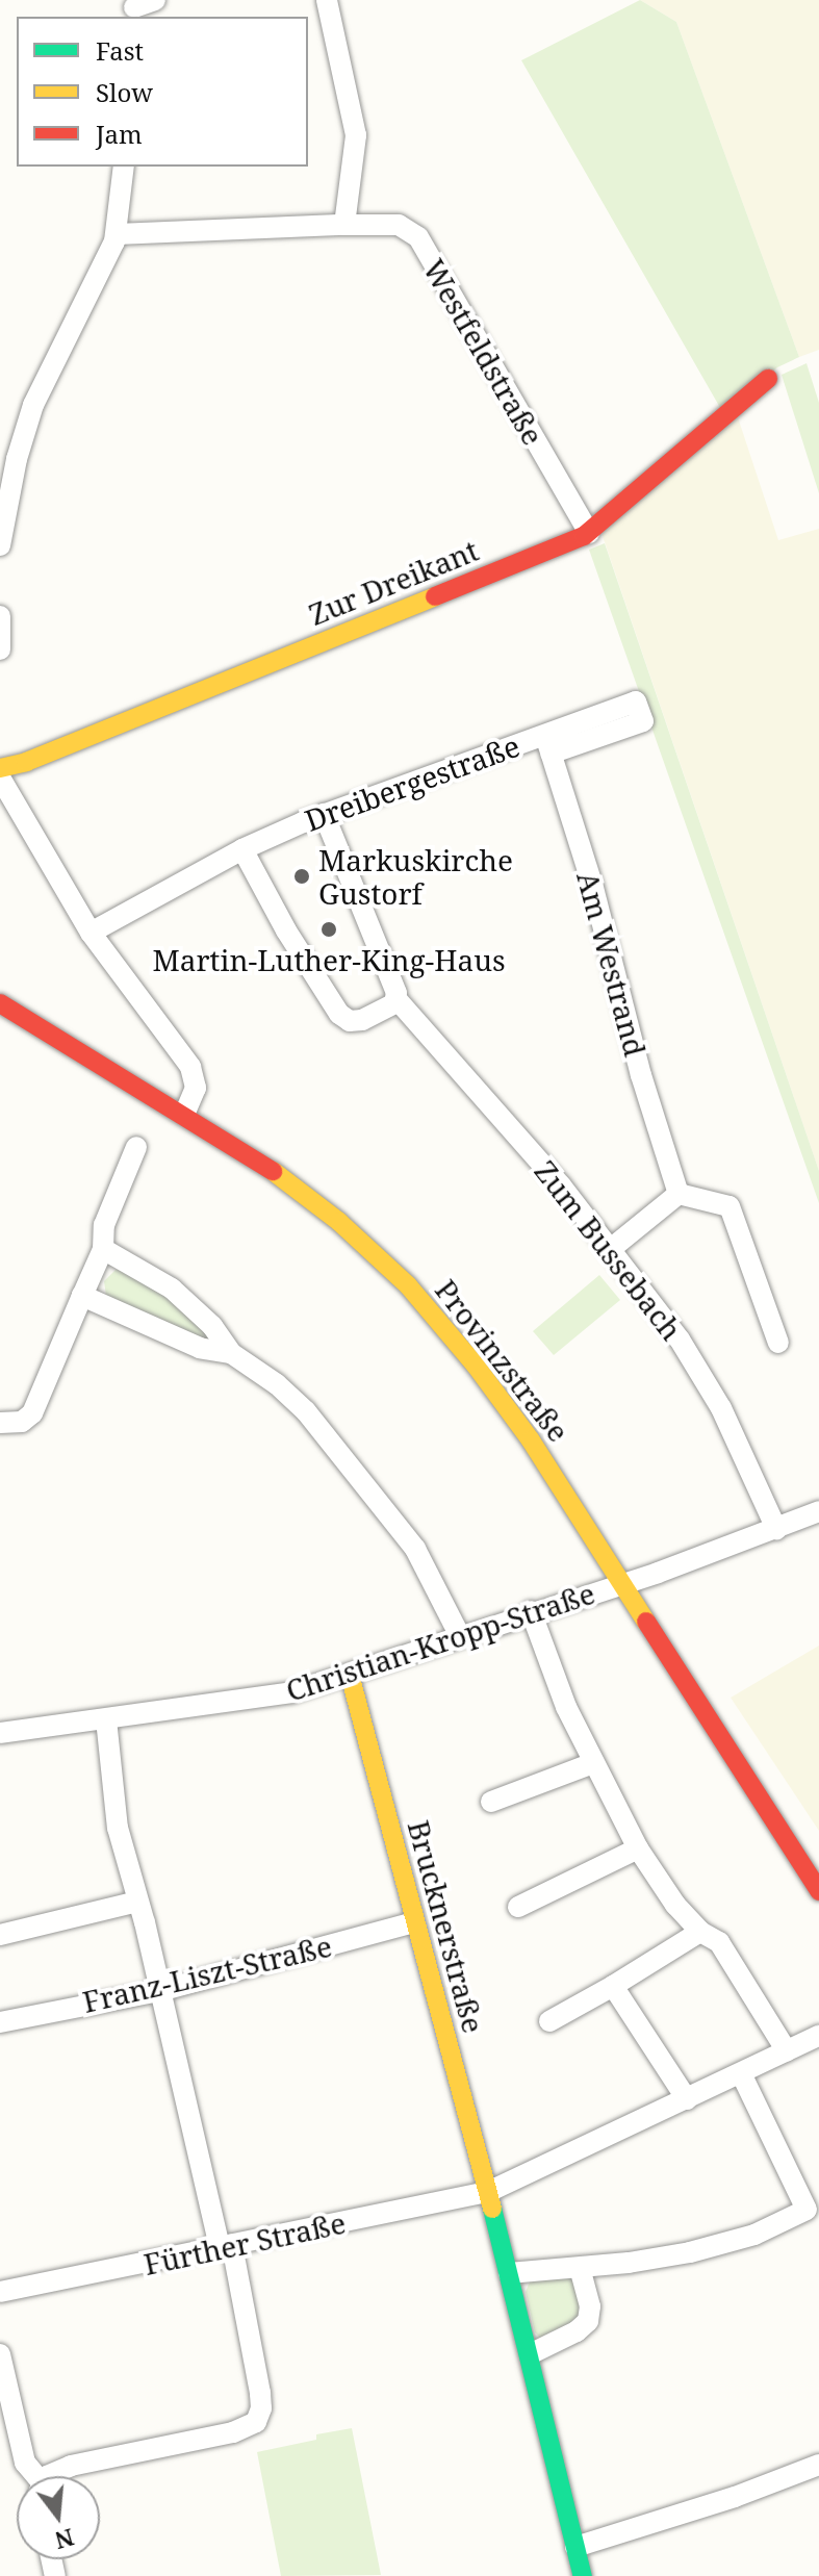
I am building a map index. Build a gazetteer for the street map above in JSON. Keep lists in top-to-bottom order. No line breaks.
{"streets":{"street":["Westfeldstraße","Zur Dreikant","Dreibergestraße","Am Westrand","Zum Bussebach","Provinzstraße","Christian-Kropp-Straße","Brucknerstraße","Franz-Liszt-Straße","Fürther Straße"]},"crossings":[["Westfeldstraße","Zur Dreikant"],["Dreibergestraße","Am Westrand"],["Zum Bussebach","Christian-Kropp-Straße"],["Provinzstraße","Christian-Kropp-Straße"],["Christian-Kropp-Straße","Brucknerstraße"],["Brucknerstraße","Franz-Liszt-Straße"],["Brucknerstraße","Fürther Straße"]],"places":["Markuskirche Gustorf","Martin-Luther-King-Haus"],"legend":["Fast","Slow","Jam"],"north":"bottom"}
